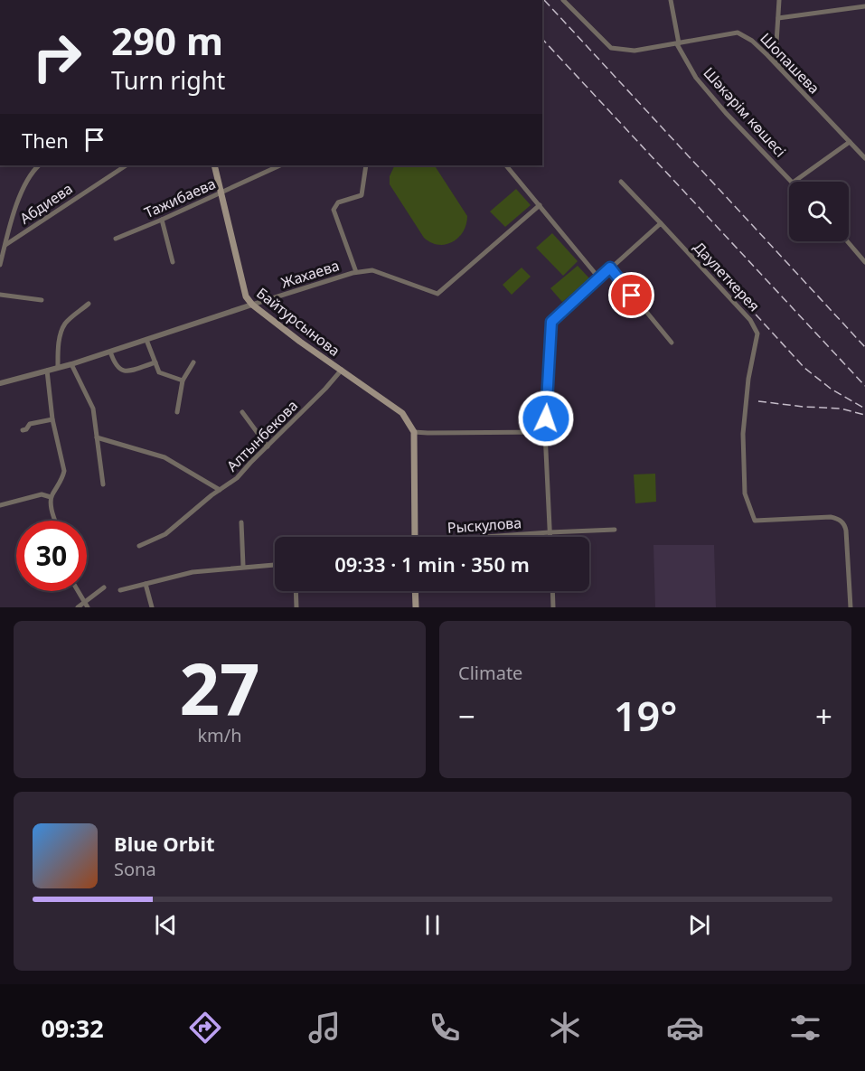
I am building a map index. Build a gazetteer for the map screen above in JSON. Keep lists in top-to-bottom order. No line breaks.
{"streets":{"main road":["Байтурсынова"],"street":["Шопашева","Шәкәрім көшесі","Тажибаева","Абдиева","Жахаева","Даулеткерея","Алтынбекова","Рыскулова"]},"crossings":[["Шопашева","Шәкәрім көшесі"],["Тажибаева","Байтурсынова"],["Жахаева","Байтурсынова"],["Байтурсынова","Алтынбекова"]],"page":{"turn":["290 m","Turn right"],"then":"Then","limit":"30","trip":"09:33 · 1 min · 350 m","tile":[["27","km/h"],"Climate"],"heat":["−","19°","+"],"song":["Blue Orbit","Sona"],"tabs":"09:32"}}
